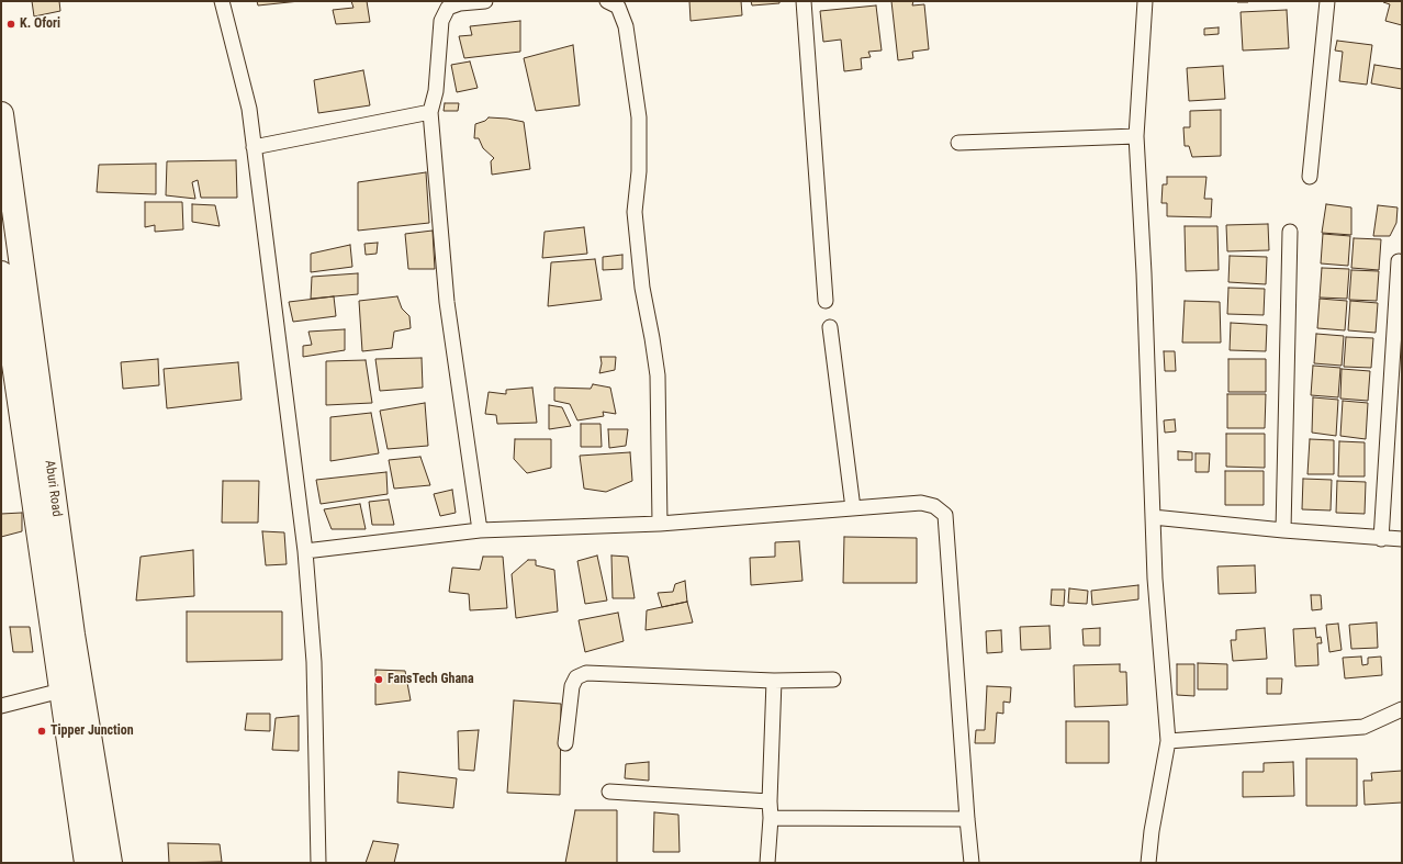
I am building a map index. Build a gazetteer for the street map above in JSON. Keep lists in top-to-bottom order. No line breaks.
{"streets":{"highway":["Aburi Road"]},"places":["K. Ofori","FansTech Ghana","Tipper Junction"]}
